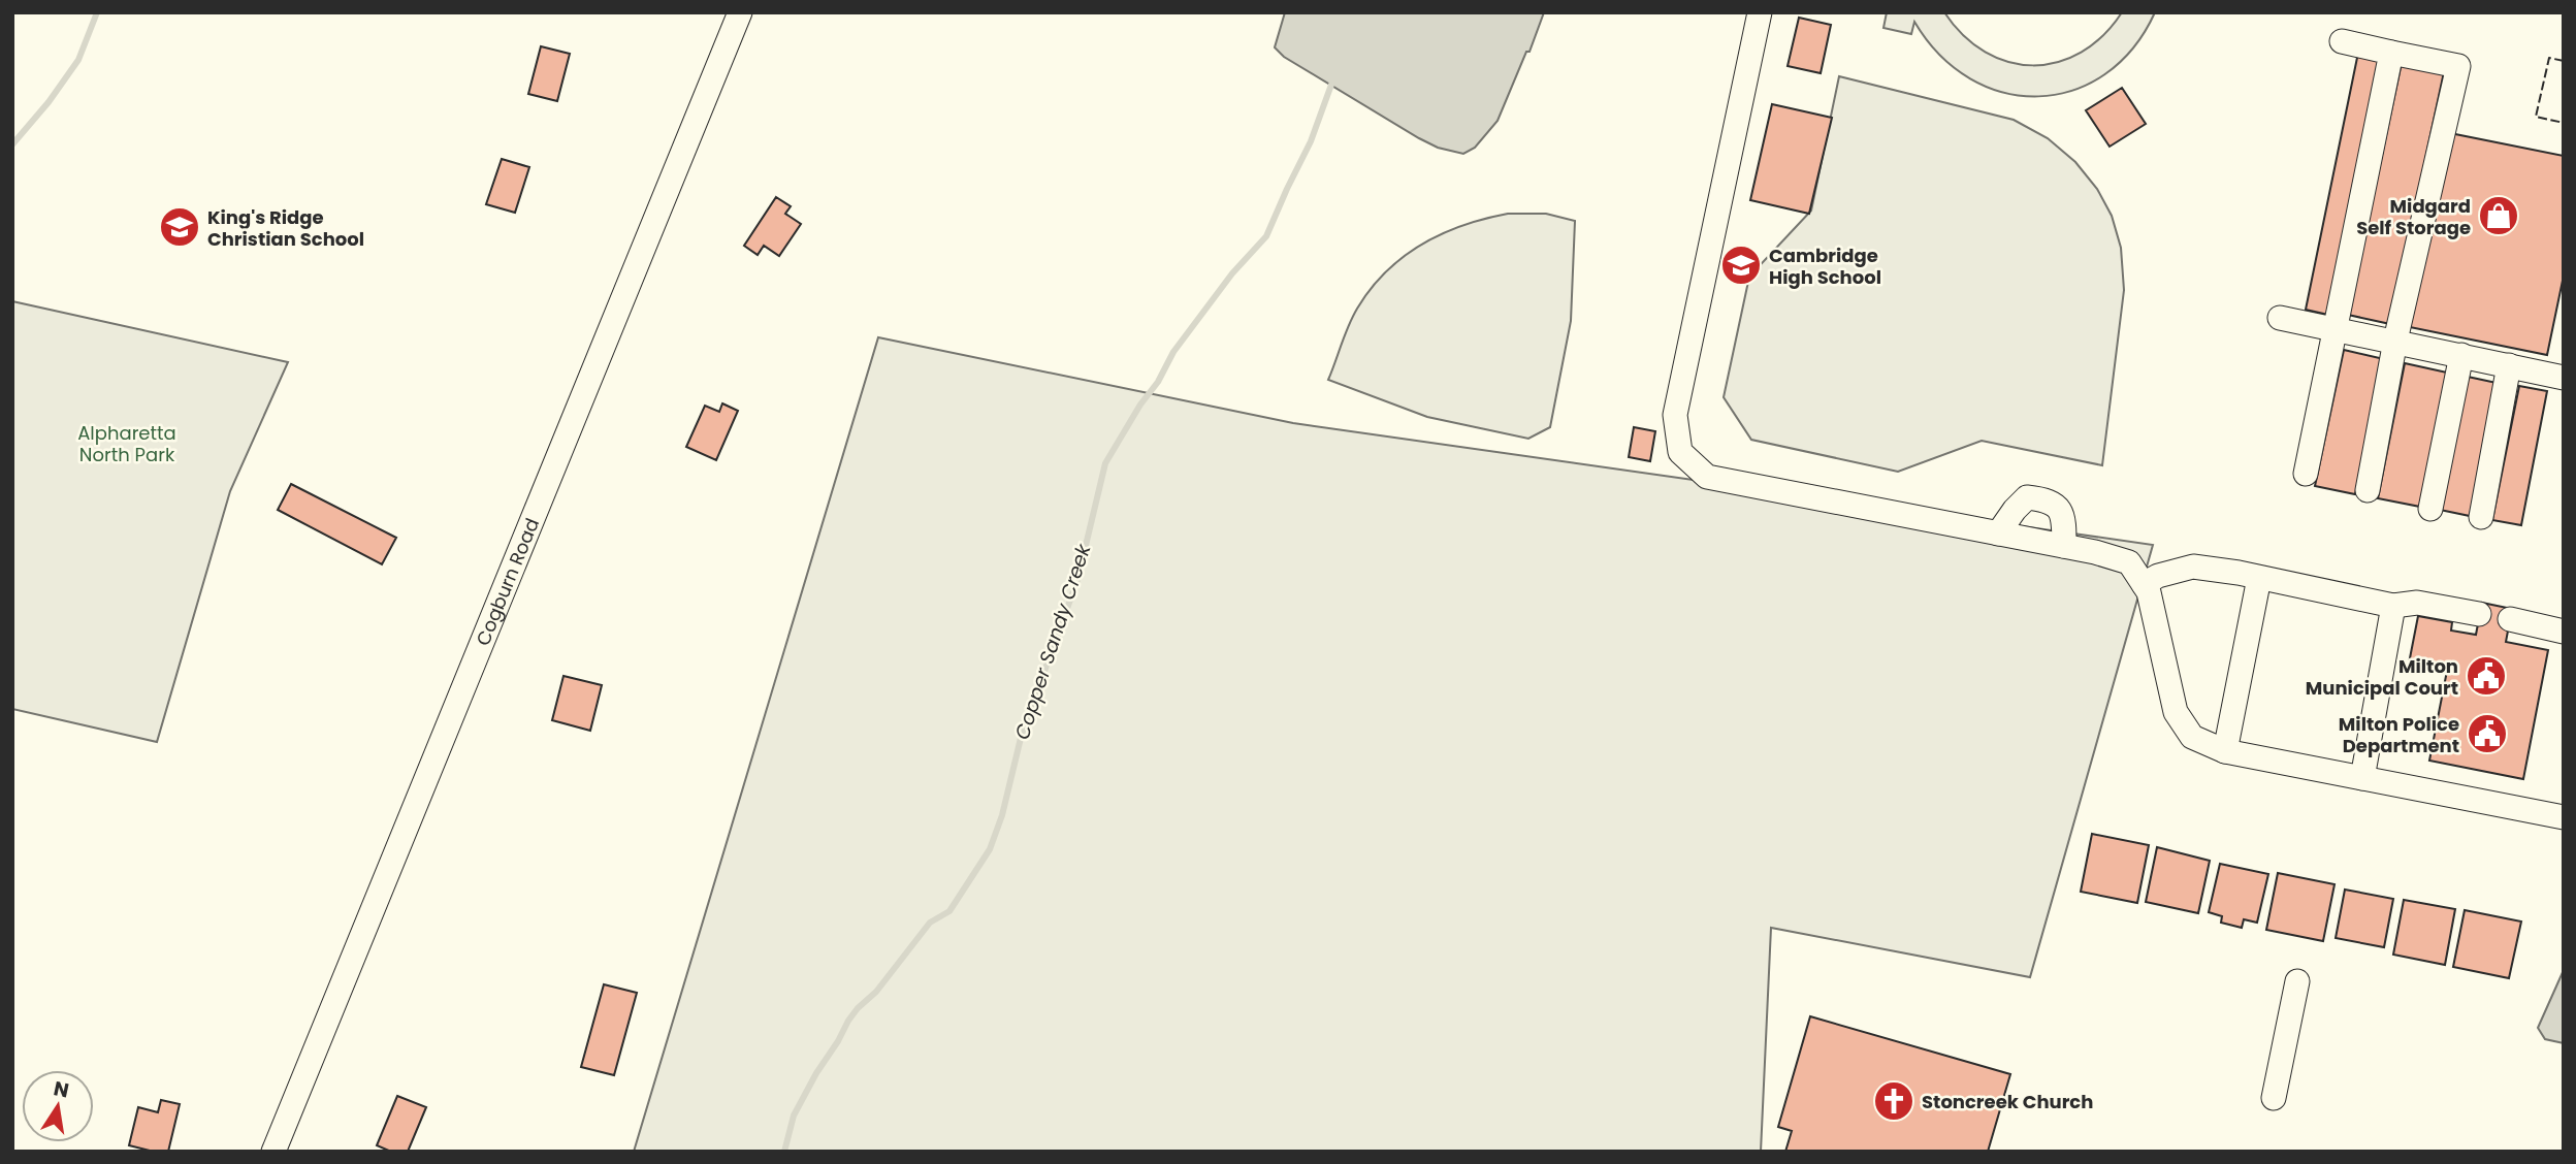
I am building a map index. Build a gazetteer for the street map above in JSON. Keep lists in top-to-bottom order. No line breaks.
{"streets":{"street":["Cogburn Road"]},"water":["Copper Sandy Creek"],"parks":["Alpharetta North Park"],"places":{"shop":["Midgard Self Storage"],"school or university":["King's Ridge Christian School","Cambridge High School"],"public building":["Milton Municipal Court","Milton Police Department"],"church":["Stoncreek Church"]},"north":"top"}
